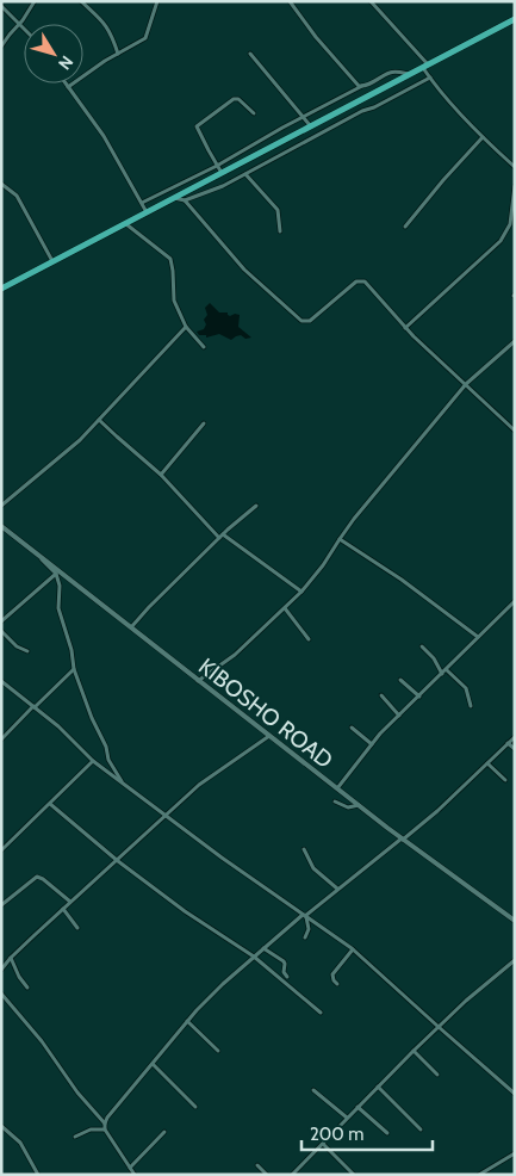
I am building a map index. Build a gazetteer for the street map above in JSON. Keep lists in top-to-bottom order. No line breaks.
{"streets":{"street":["KIBOSHO ROAD"]},"scale_bar":"200 m","north":"bottom right"}
